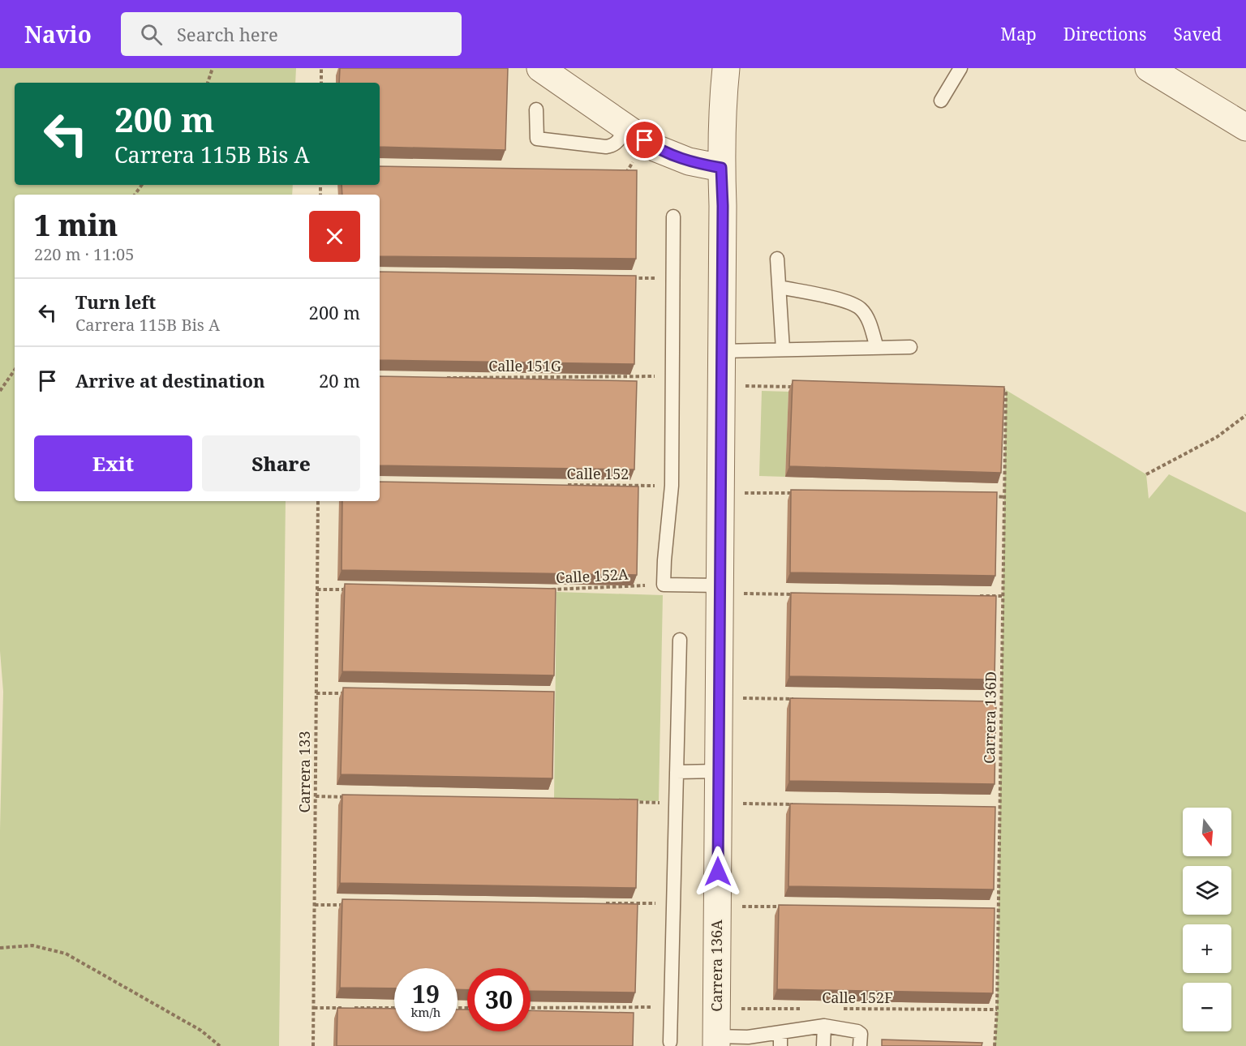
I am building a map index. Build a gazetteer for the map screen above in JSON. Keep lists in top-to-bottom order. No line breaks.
{"streets":{"street":["Carrera 136A"],"path":["Calle 151G","Calle 152","Calle 152A","Carrera 136D","Carrera 133","Calle 152F"]},"crossings":[["Carrera 136D","Calle 152F"],["Carrera 136A","Calle 152F"]],"north":"bottom","page":{"header":"Navio","search":"Search here","nav":["Map","Directions","Saved"],"turn":["200 m","Carrera 115B Bis A"],"heading":["1 min","220 m · 11:05"],"list":[{"name":"Turn left","note":"Carrera 115B Bis A","value":"200 m"},{"name":"Arrive at destination","value":"20 m"}],"buttons":["Exit","Share"],"map_buttons":["+","−"],"speed":"19 km/h","limit":"30"}}
